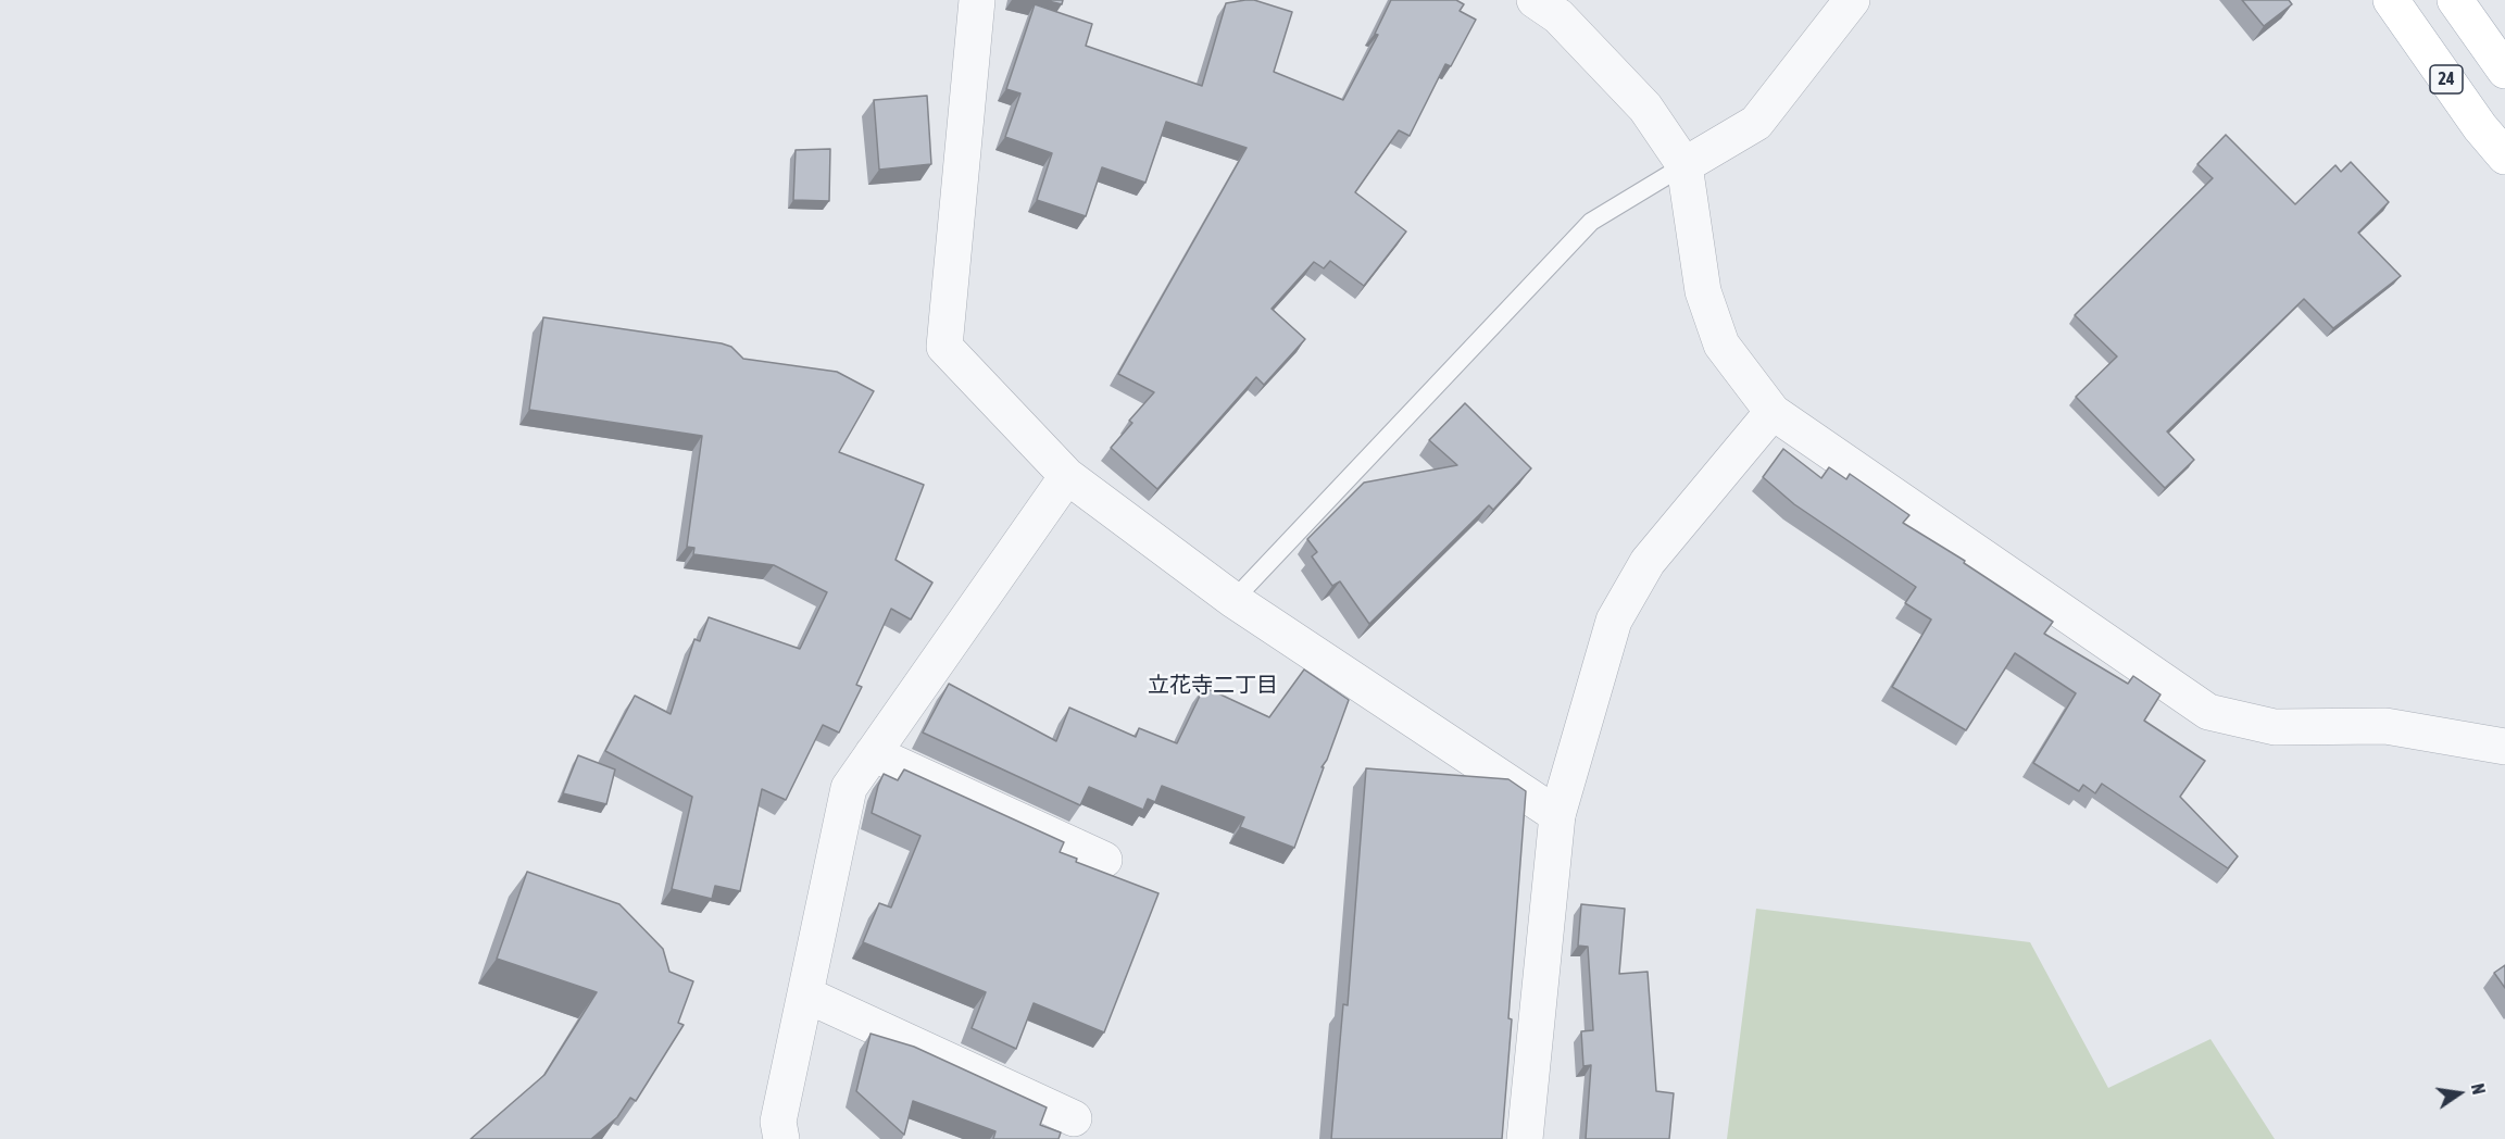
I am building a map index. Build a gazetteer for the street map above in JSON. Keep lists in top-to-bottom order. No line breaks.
{"streets":{"main road":["24"]},"districts":["立花寺二丁目"],"north":"right"}
